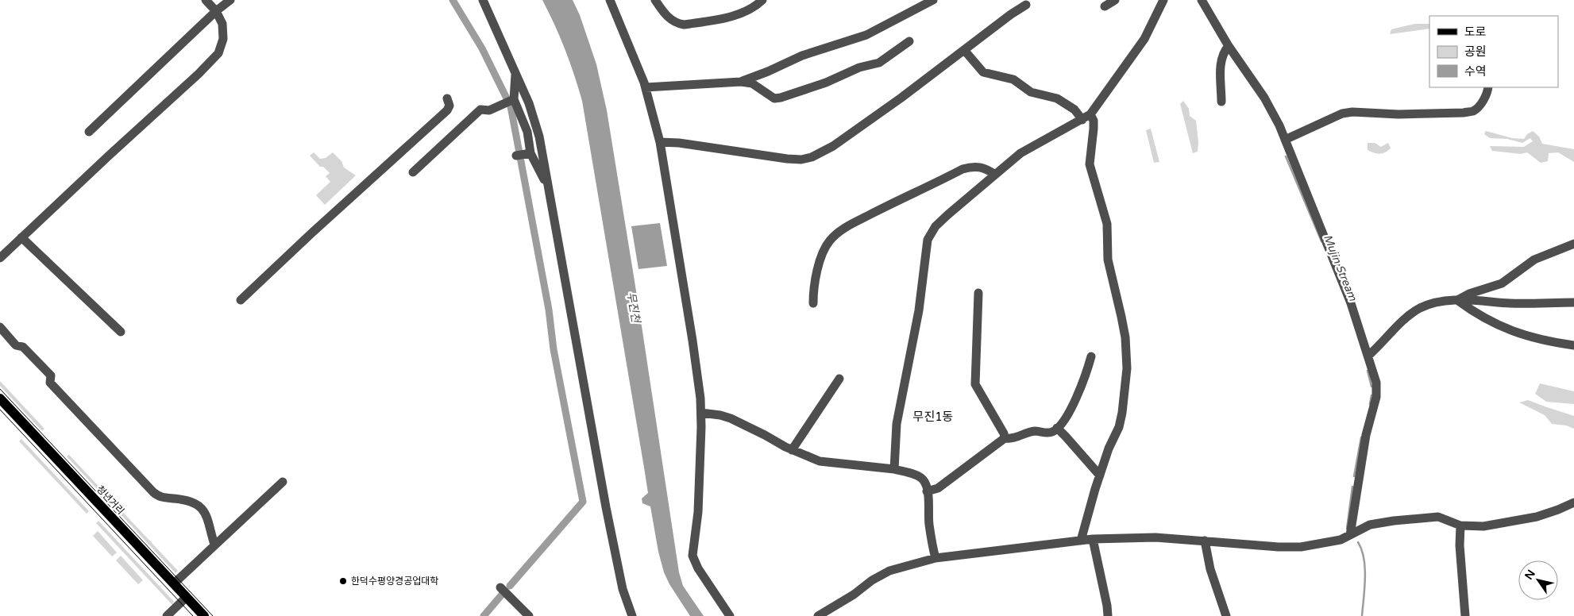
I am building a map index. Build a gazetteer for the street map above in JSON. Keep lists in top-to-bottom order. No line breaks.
{"streets":{"main road":["청년거리"]},"districts":["무진1동"],"water":["Mujin Stream","무진천"],"places":["한덕수평양경공업대학"],"legend":["도로","공원","수역"],"north":"top left"}
